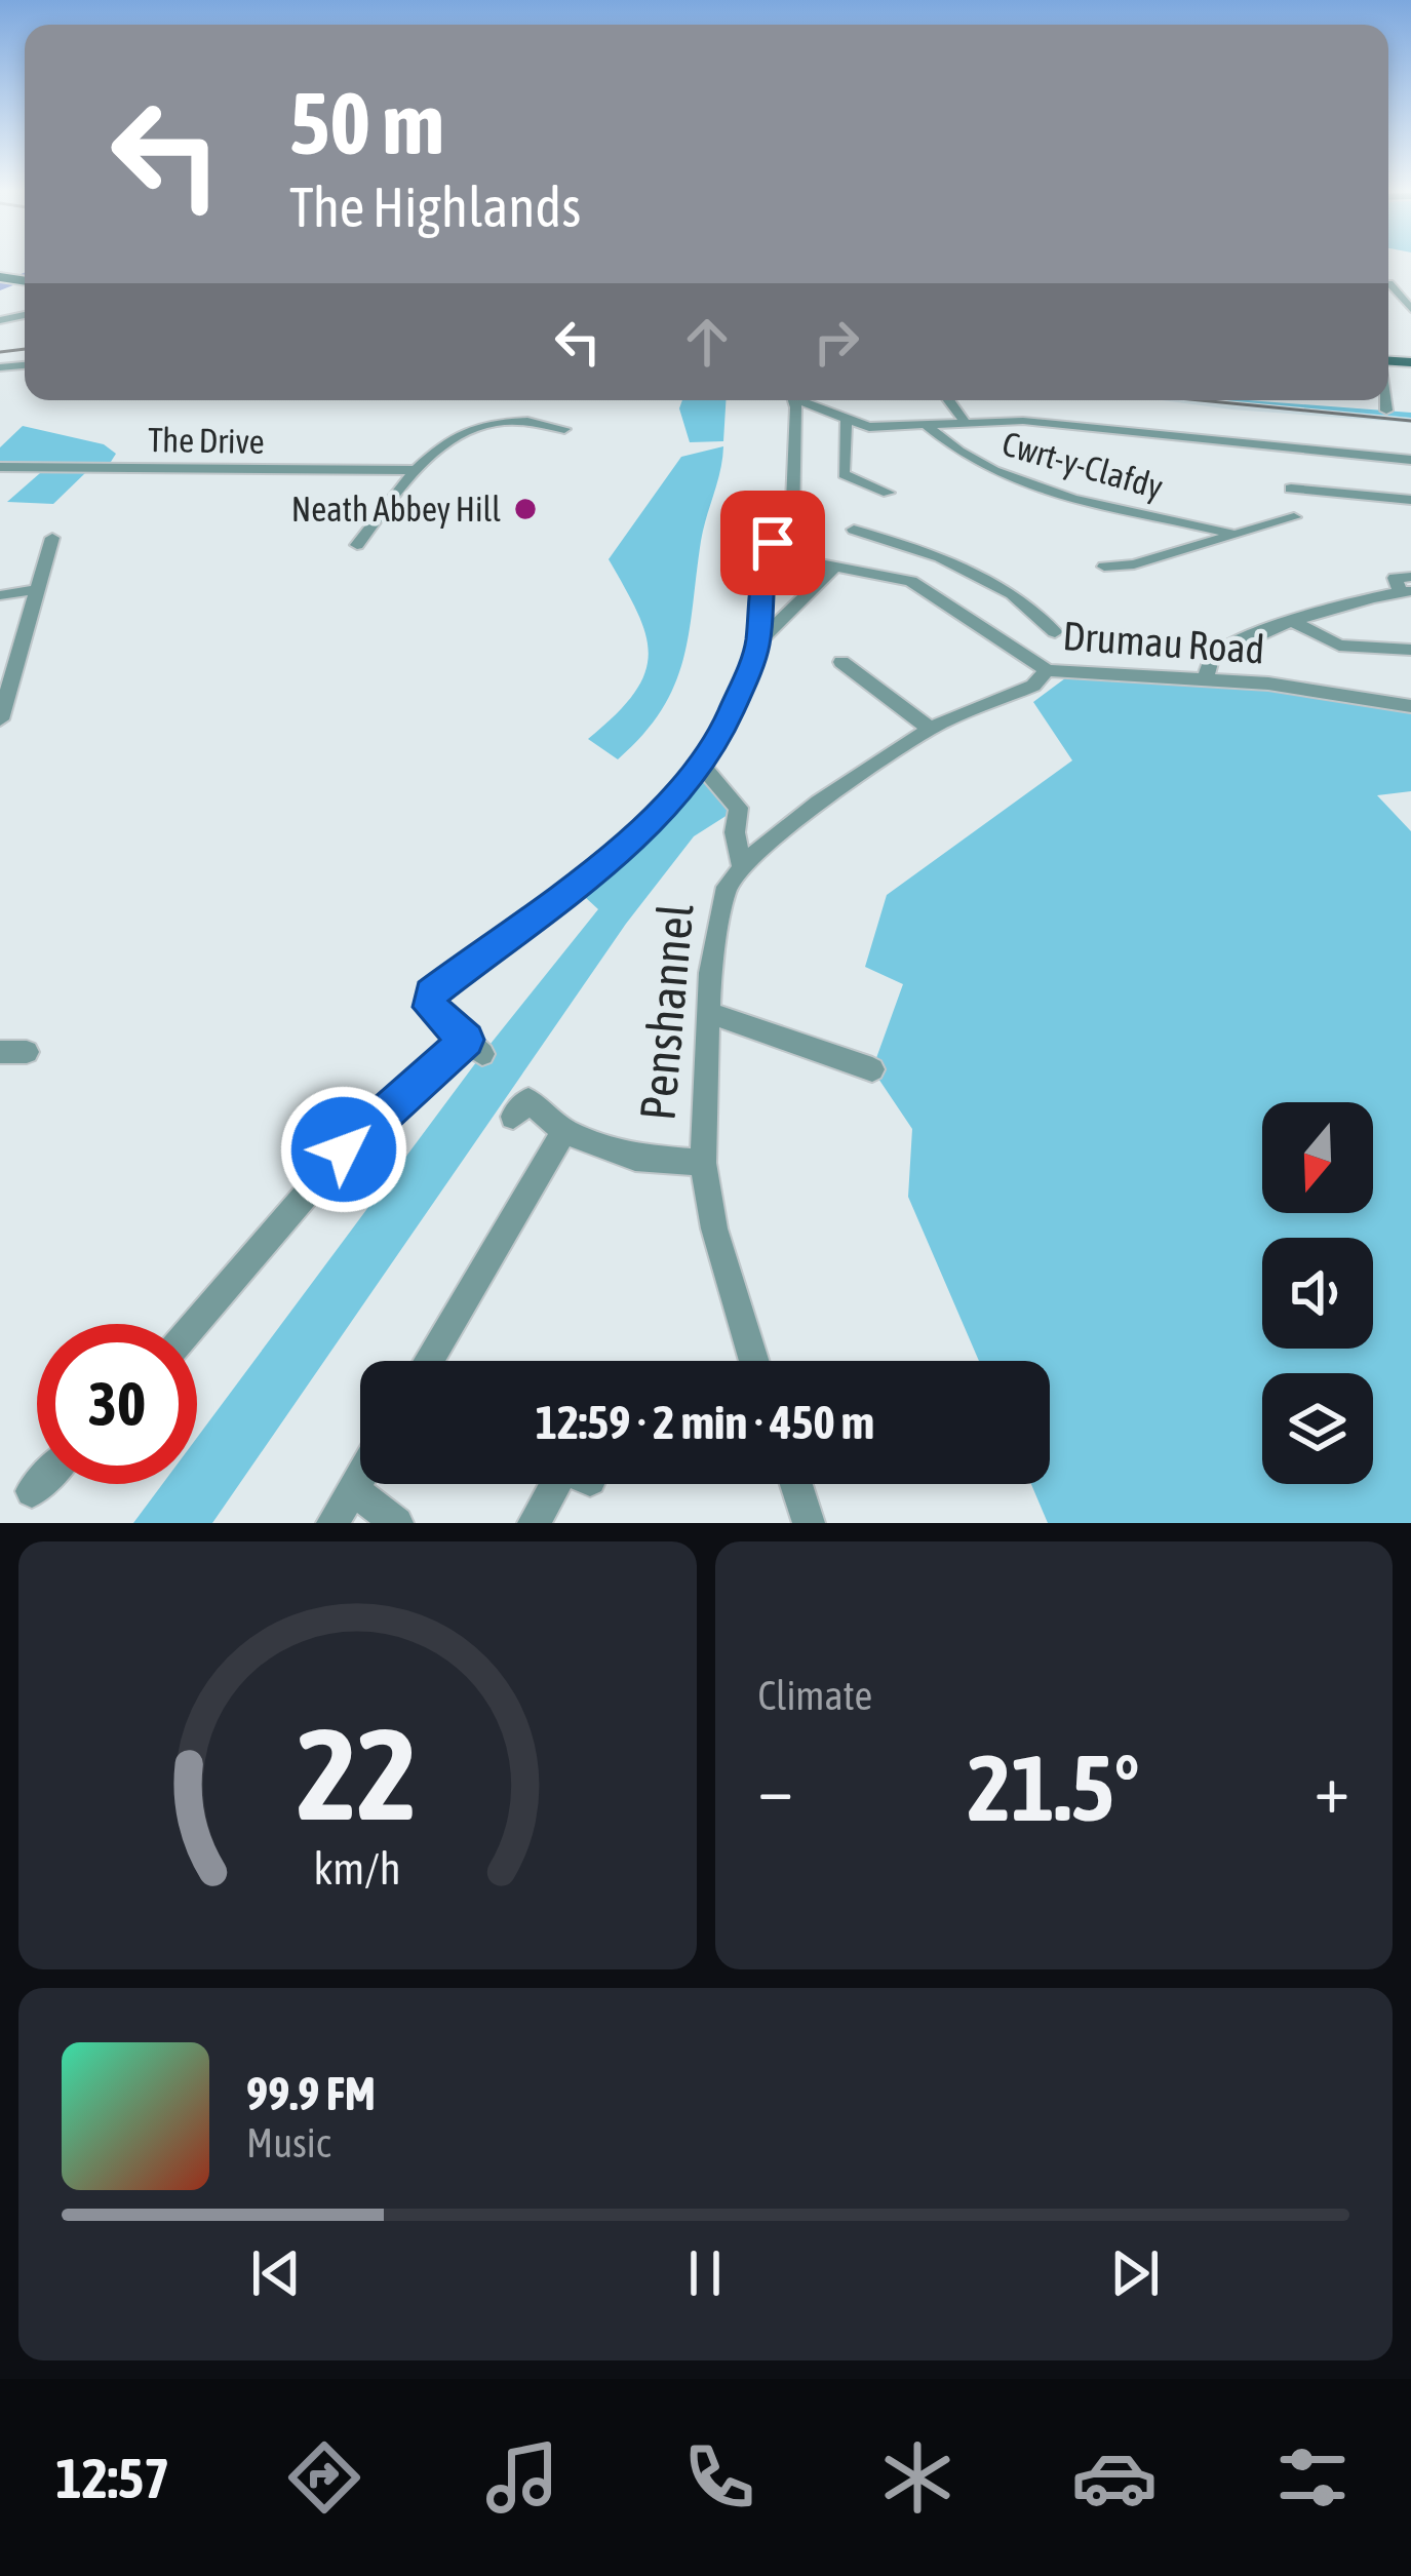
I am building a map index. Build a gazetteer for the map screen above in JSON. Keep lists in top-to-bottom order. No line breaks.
{"streets":{"street":["The Drive","Cwrt-y-Clafdy","Drumau Road","Penshannel"]},"crossings":[["Drumau Road","Penshannel"]],"places":["Neath Abbey Hill"],"north":"bottom","page":{"turn":["50 m","The Highlands"],"limit":"30","trip":"12:59 · 2 min · 450 m","tile":"Climate","heat":["−","21.5°","+"],"song":["99.9 FM","Music"],"tabs":"12:57","gauge":["22","km/h"]}}
